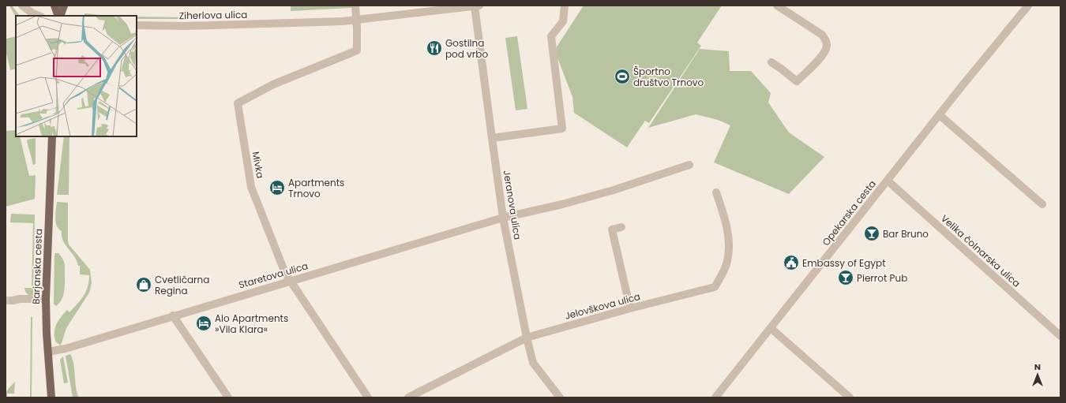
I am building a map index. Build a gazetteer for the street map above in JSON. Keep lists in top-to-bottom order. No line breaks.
{"streets":{"main road":["Barjanska cesta"],"street":["Ziherlova ulica","Mivka","Jeranova ulica","Opekarska cesta","Velika čolnarska ulica","Staretova ulica","Jelovškova ulica"]},"crossings":[["Ziherlova ulica","Mivka"],["Ziherlova ulica","Jeranova ulica"],["Mivka","Staretova ulica"],["Jeranova ulica","Staretova ulica"],["Jeranova ulica","Jelovškova ulica"],["Opekarska cesta","Velika čolnarska ulica"],["Barjanska cesta","Staretova ulica"]],"places":{"restaurant":["Gostilna pod vrbo"],"sports":["Športno društvo Trnovo"],"hotel":["Apartments Trnovo","Alo Apartments »Vila Klara«"],"bar":["Bar Bruno","Pierrot Pub"],"public building":["Embassy of Egypt"],"shop":["Cvetličarna Regina"]},"north":"top"}
